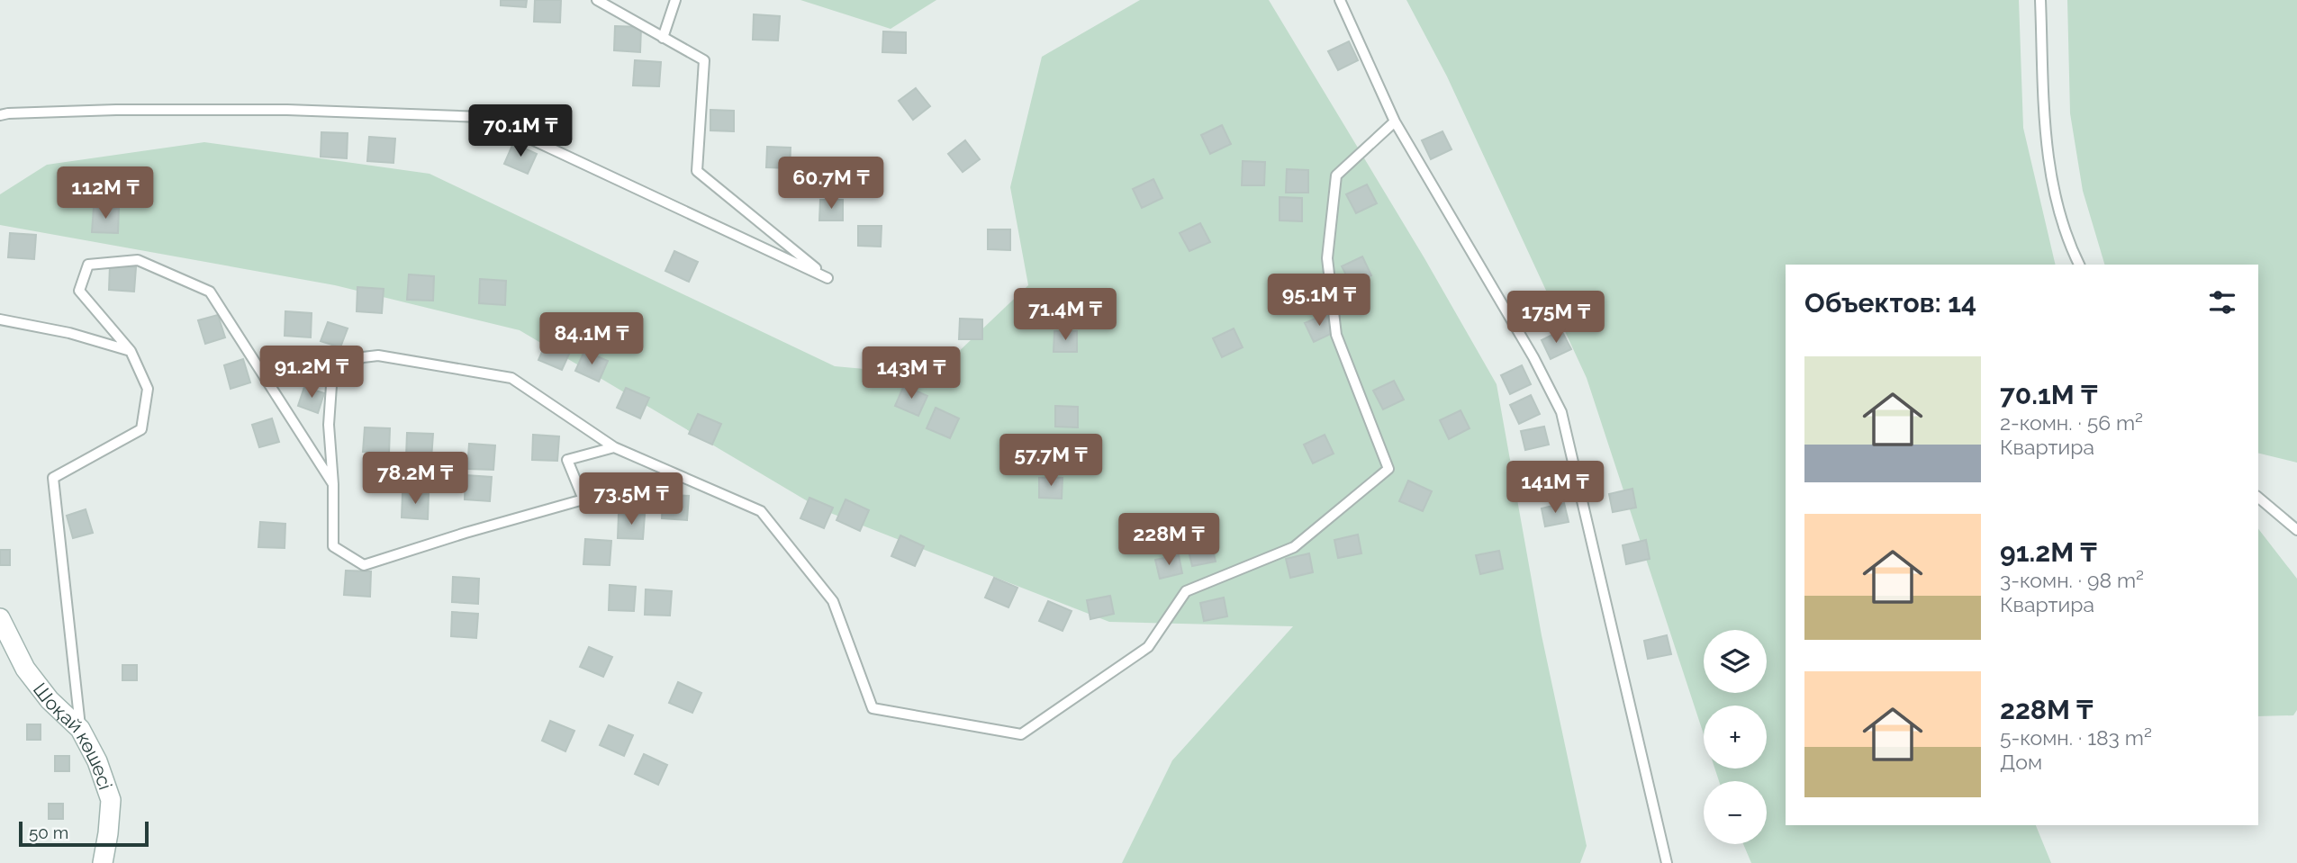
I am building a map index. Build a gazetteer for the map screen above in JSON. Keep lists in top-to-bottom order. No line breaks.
{"streets":{"street":["Шоқай көшесі"]},"scale_bar":"50 m","page":{"price":["70.1M ₸","60.7M ₸","112M ₸","95.1M ₸","71.4M ₸","175M ₸","84.1M ₸","91.2M ₸","143M ₸","57.7M ₸","78.2M ₸","141M ₸","73.5M ₸","228M ₸"],"heading":"Объектов: 14","list":[{"name":"70.1M ₸","note":"2-комн. · 56 m² · Квартира"},{"name":"91.2M ₸","note":"3-комн. · 98 m² · Квартира"},{"name":"228M ₸","note":"5-комн. · 183 m² · Дом"}],"map_buttons":["+","−"],"scale":"50 m"}}
